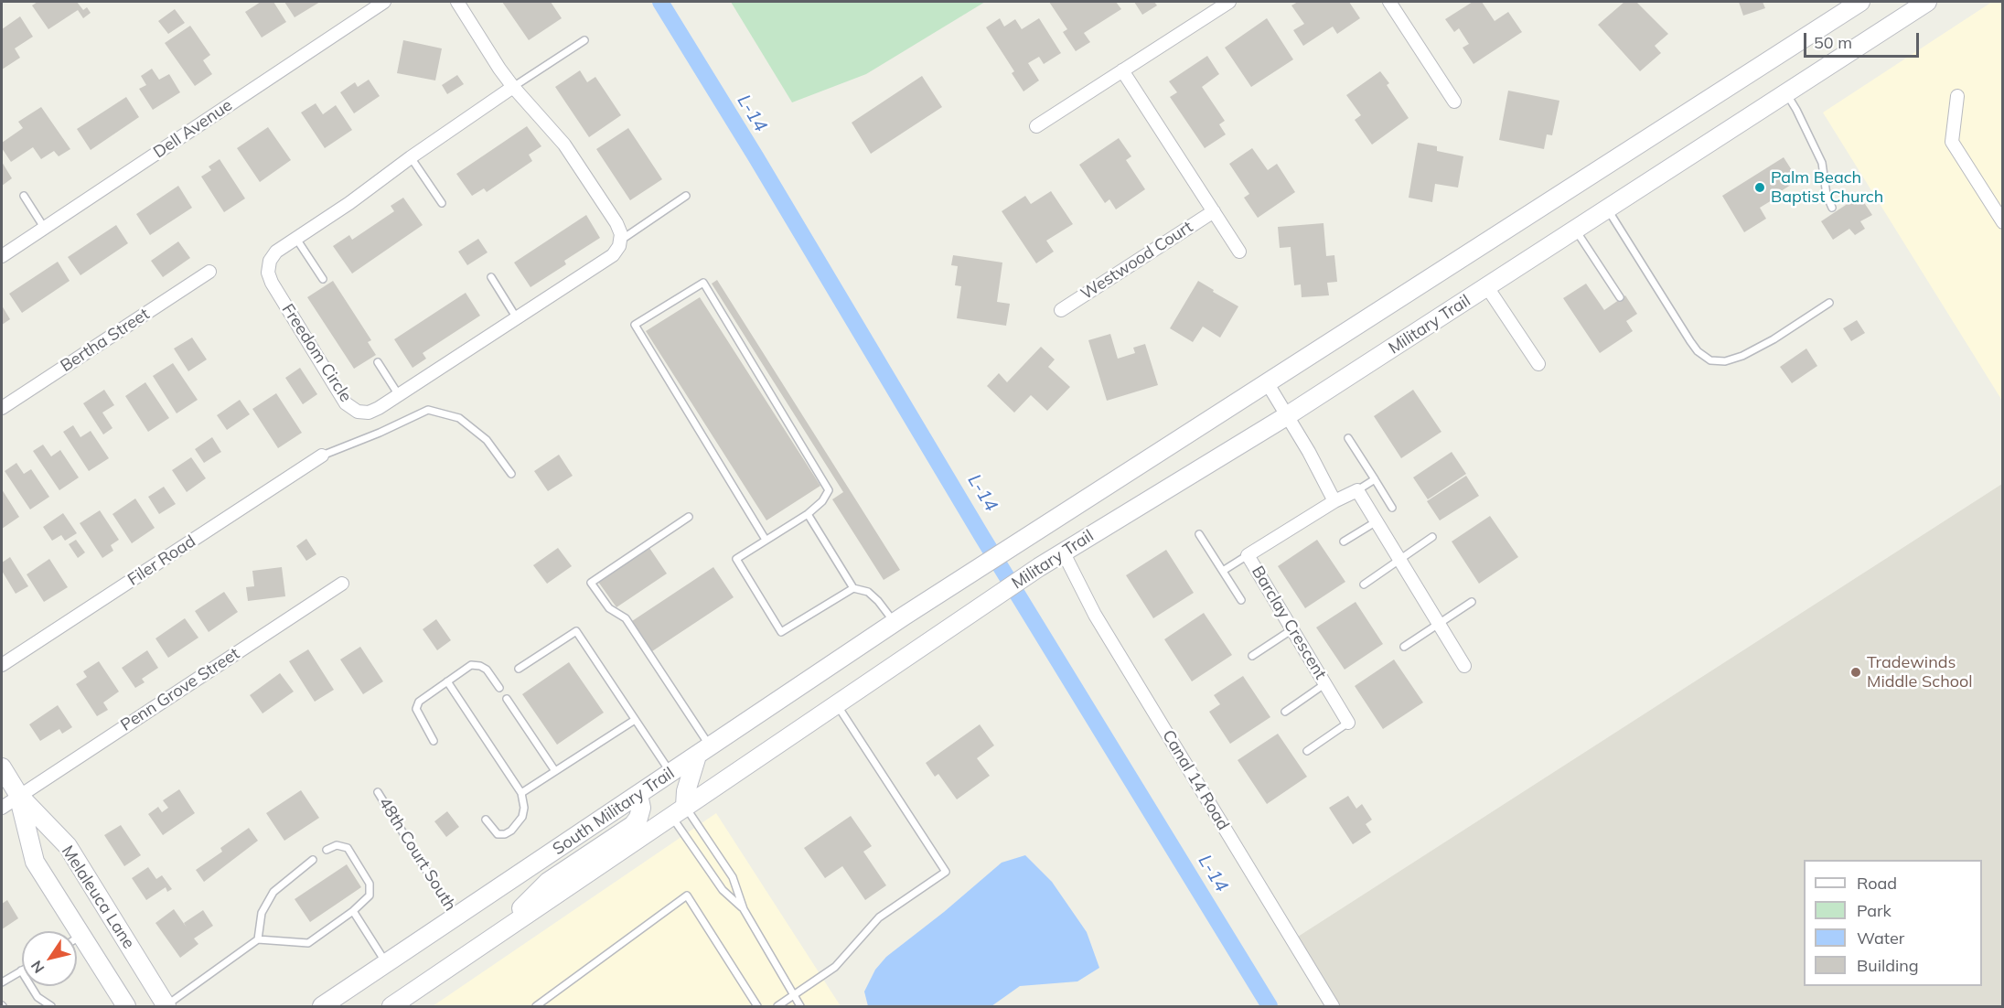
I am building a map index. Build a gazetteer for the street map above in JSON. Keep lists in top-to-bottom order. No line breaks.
{"streets":{"main road":["Military Trail","South Military Trail","Melaleuca Lane"],"street":["Dell Avenue","Westwood Court","Bertha Street","Freedom Circle","Filer Road","Barclay Crescent","Penn Grove Street","Canal 14 Road"],"lane":["48th Court South"]},"crossings":[["Military Trail","Canal 14 Road"],["Military Trail","South Military Trail"],["Penn Grove Street","Melaleuca Lane"],["South Military Trail","48th Court South"]],"water":["L-14"],"places":["Palm Beach Baptist Church","Tradewinds Middle School"],"legend":["Road","Park","Water","Building"],"scale_bar":"50 m","north":"bottom left"}
